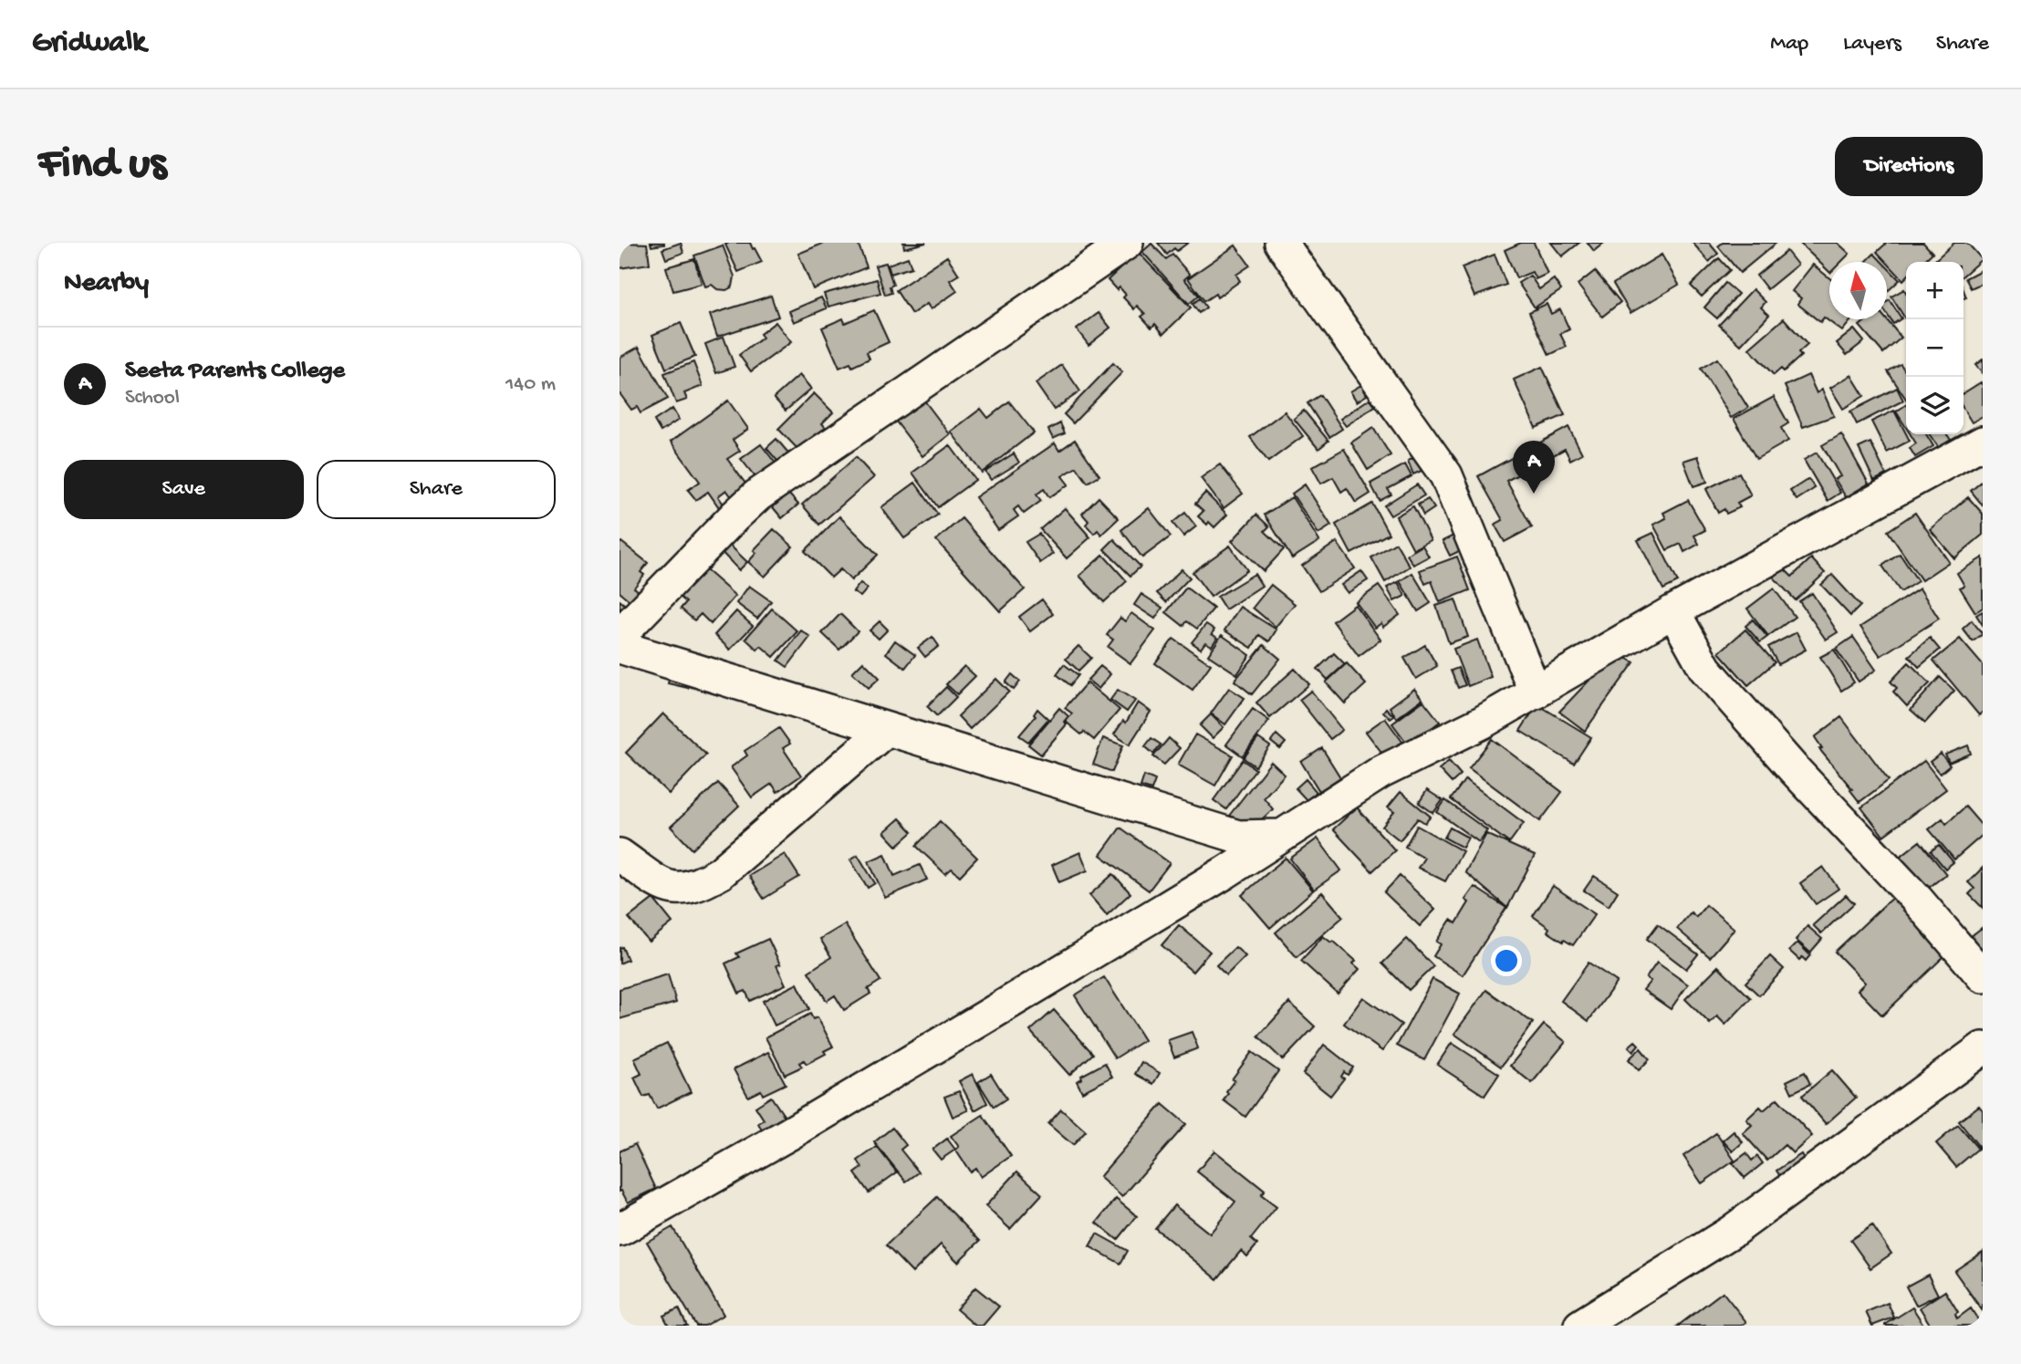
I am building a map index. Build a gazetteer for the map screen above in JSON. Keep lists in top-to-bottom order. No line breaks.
{"north":"top","page":{"header":"Gridwalk","nav":["Map","Layers","Share"],"buttons":["Directions",["Save","Share"]],"title":"Find us","heading":"Nearby","map_buttons":["+","−"],"list":[{"mark":"A","name":"Seeta Parents College","note":"School","value":"140 m"}],"pins":"A"}}
